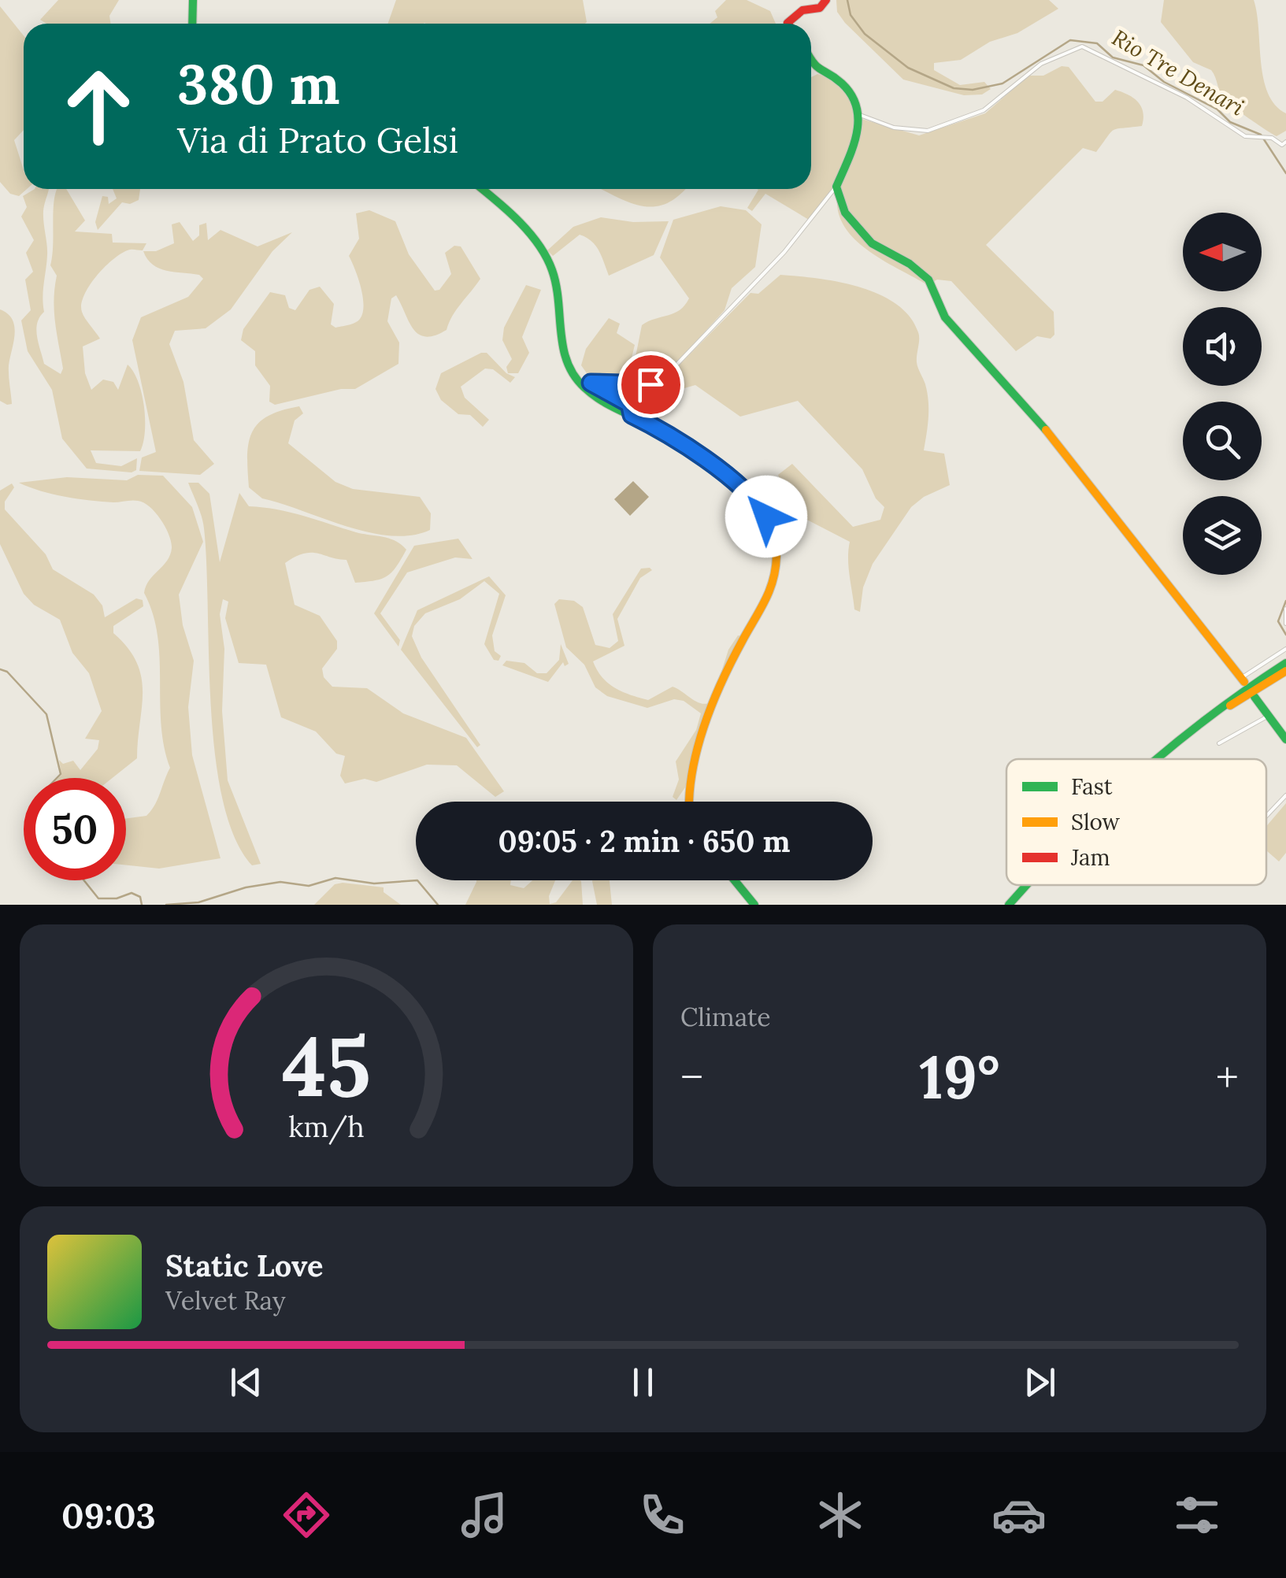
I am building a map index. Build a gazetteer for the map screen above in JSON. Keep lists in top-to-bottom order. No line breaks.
{"water":["Rio Tre Denari"],"legend":["Fast","Slow","Jam"],"north":"left","page":{"turn":["380 m","Via di Prato Gelsi"],"limit":"50","trip":"09:05 · 2 min · 650 m","tile":"Climate","heat":["−","19°","+"],"song":["Static Love","Velvet Ray"],"tabs":"09:03","gauge":["45","km/h"]}}
